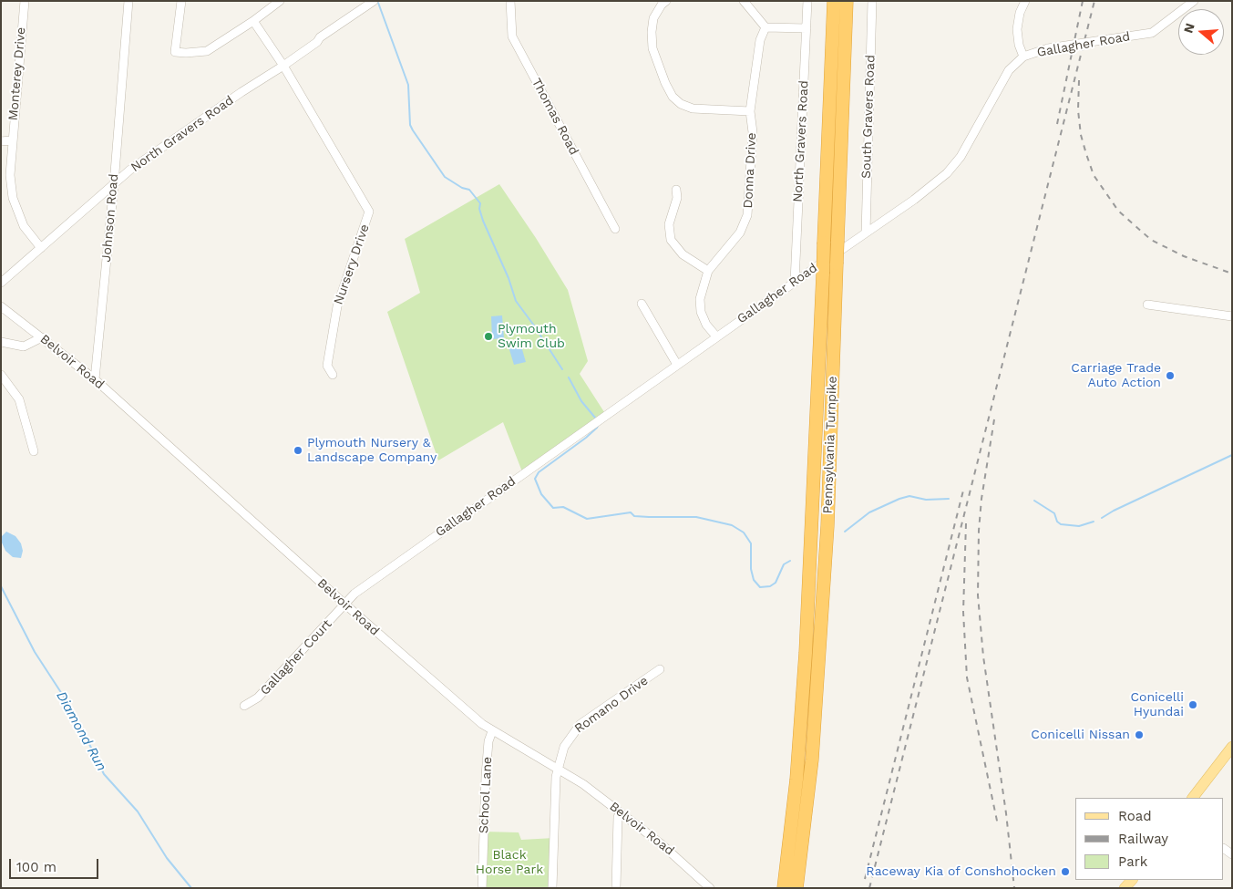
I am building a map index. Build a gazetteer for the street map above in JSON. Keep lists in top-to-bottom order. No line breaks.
{"streets":{"highway":["Pennsylvania Turnpike"],"street":["Gallagher Road","Monterey Drive","Thomas Road","South Gravers Road","North Gravers Road","Donna Drive","Johnson Road","Nursery Drive","Belvoir Road","Gallagher Court","Romano Drive","School Lane"]},"crossings":[["Gallagher Road","South Gravers Road"],["Gallagher Road","North Gravers Road"],["Gallagher Road","Donna Drive"],["Gallagher Road","Belvoir Road"],["Gallagher Road","Gallagher Court"],["Monterey Drive","North Gravers Road"],["North Gravers Road","Johnson Road"],["North Gravers Road","Nursery Drive"],["Johnson Road","Belvoir Road"],["Belvoir Road","Gallagher Court"],["Belvoir Road","Romano Drive"],["Belvoir Road","School Lane"]],"water":["Diamond Run"],"parks":["Black Horse Park"],"places":["Plymouth Swim Club","Carriage Trade Auto Action","Plymouth Nursery & Landscape Company","Conicelli Hyundai","Conicelli Nissan","Raceway Kia of Conshohocken"],"legend":["Road","Railway","Park"],"scale_bar":"100 m","north":"left"}
